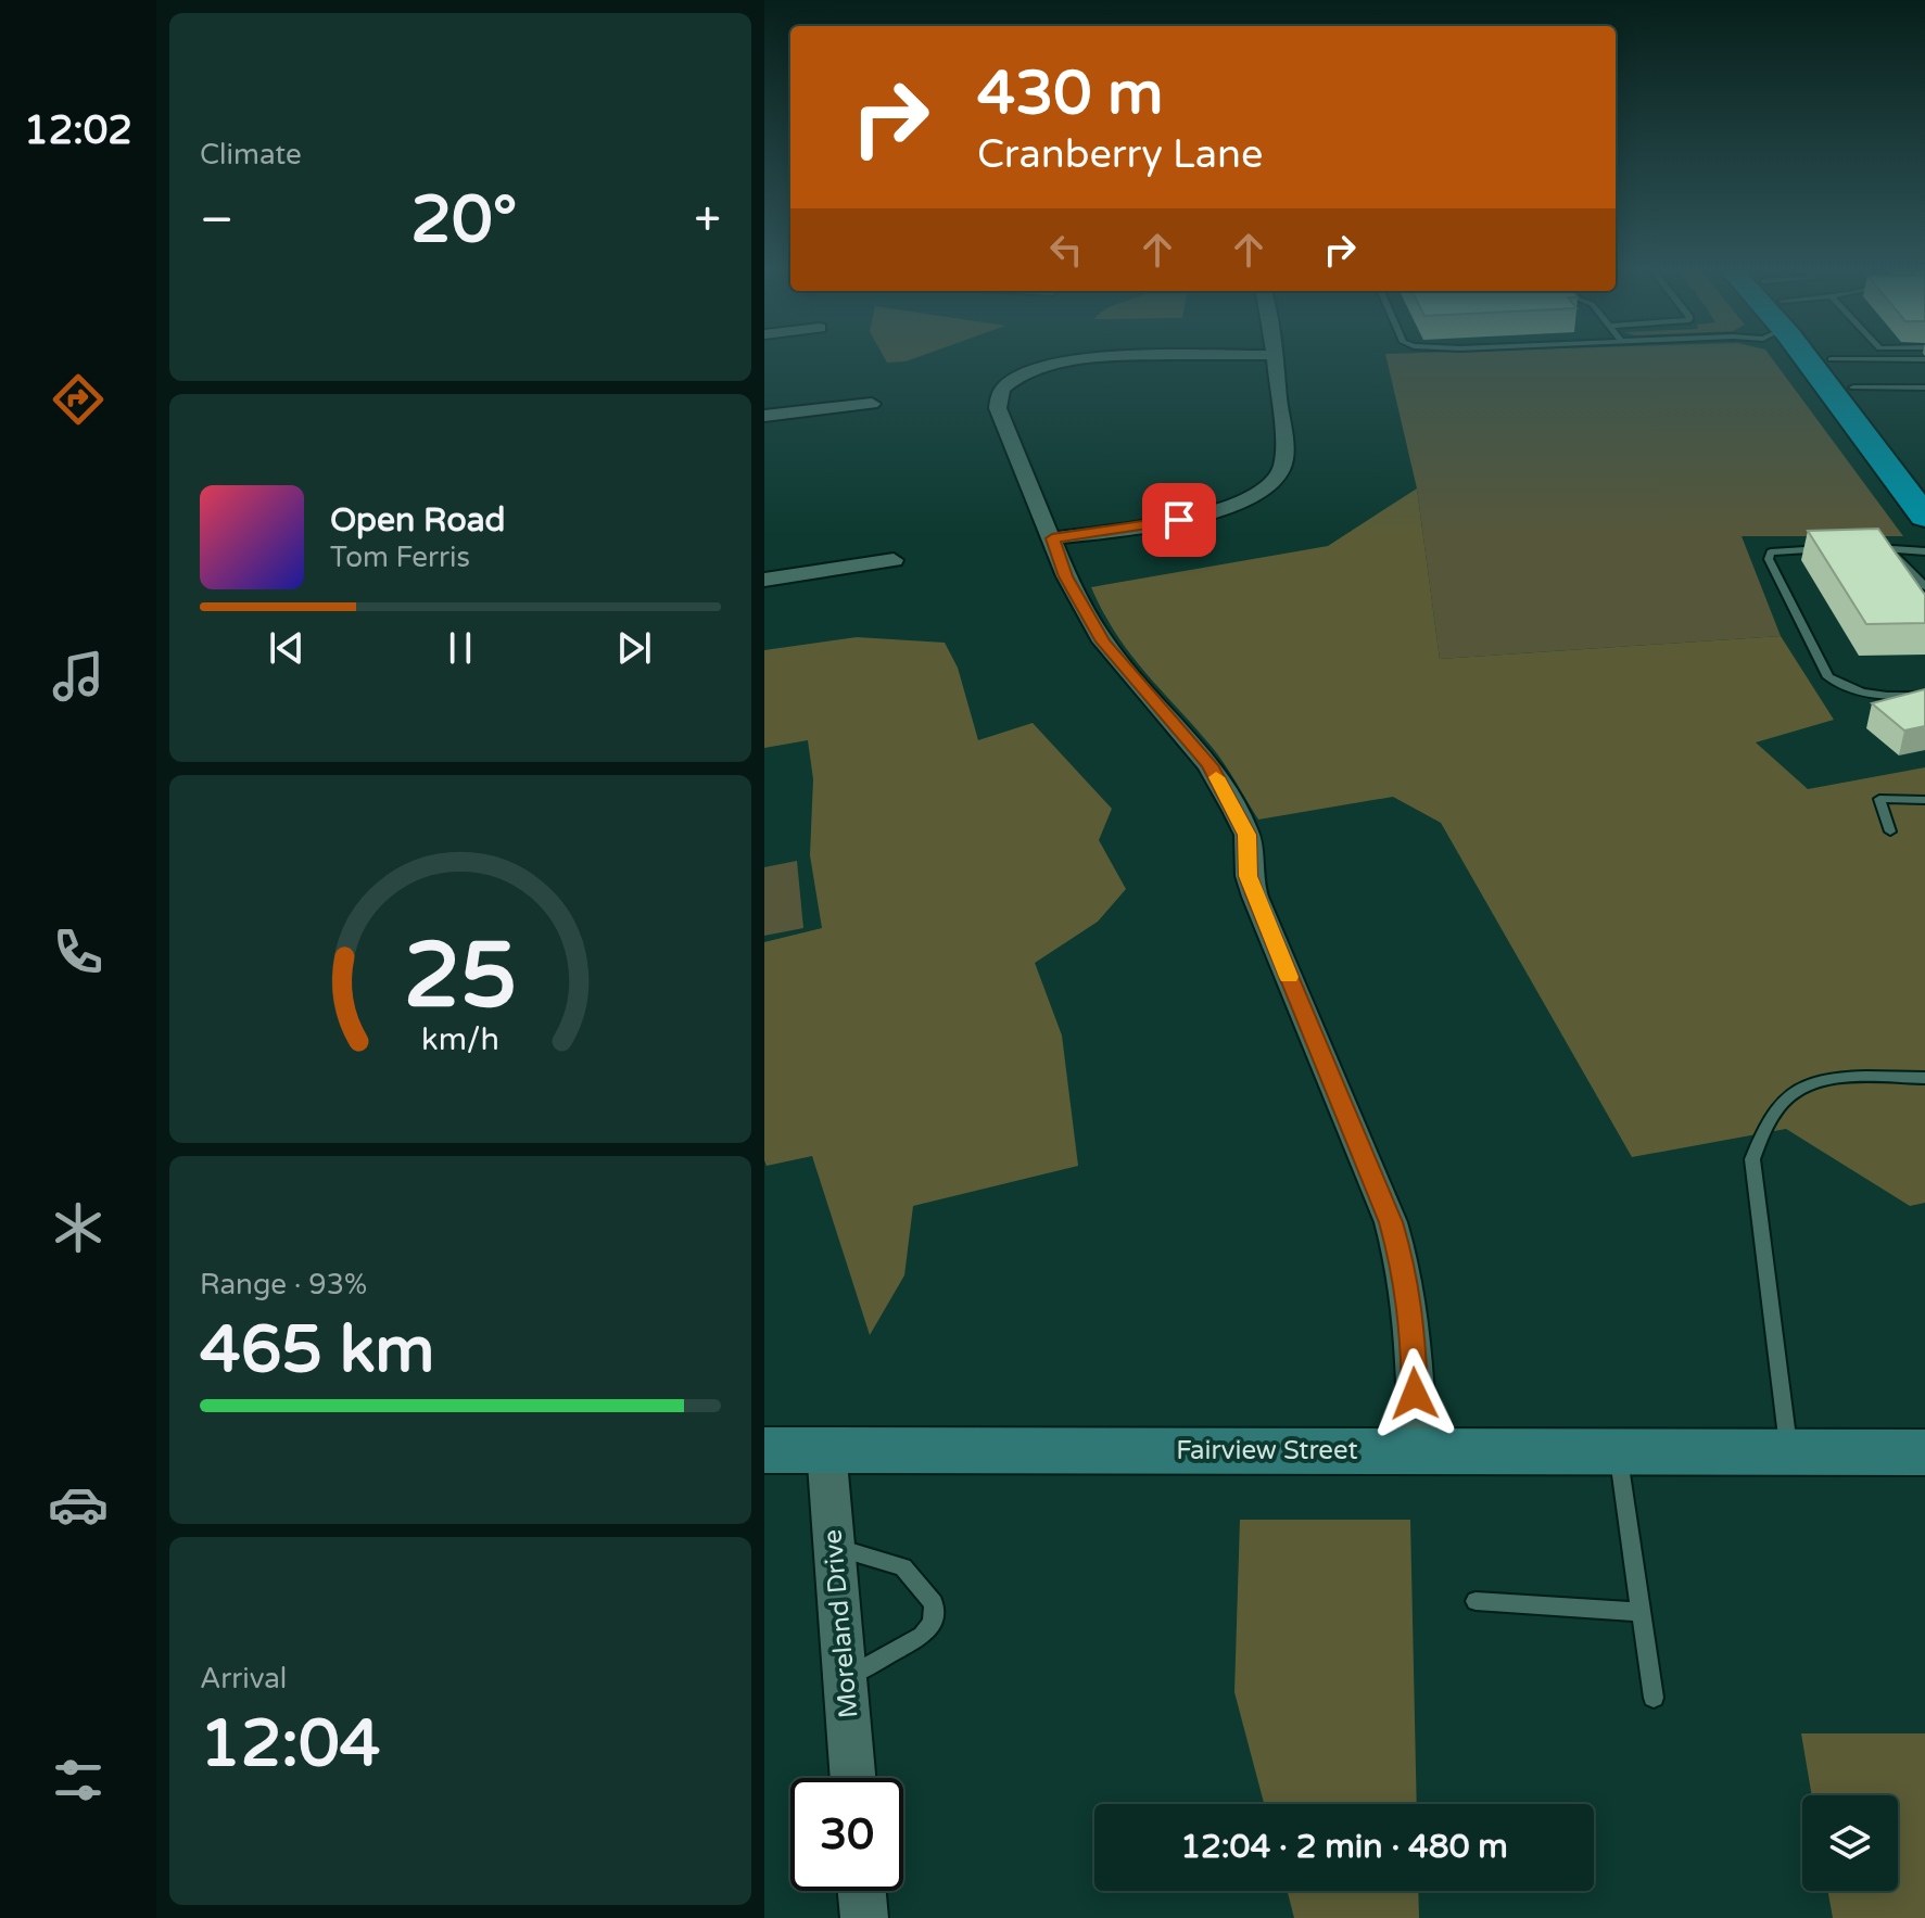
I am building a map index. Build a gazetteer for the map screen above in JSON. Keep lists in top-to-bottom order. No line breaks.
{"streets":{"street":["Fairview Street","Moreland Drive"]},"crossings":[["Fairview Street","Moreland Drive"]],"page":{"tabs":"12:02","tile":["Climate",["Range · 93%","465 km"],["Arrival","12:04"]],"turn":["430 m","Cranberry Lane"],"heat":["−","20°","+"],"song":["Open Road","Tom Ferris"],"limit":"30","trip":"12:04 · 2 min · 480 m","gauge":["25","km/h"]}}
